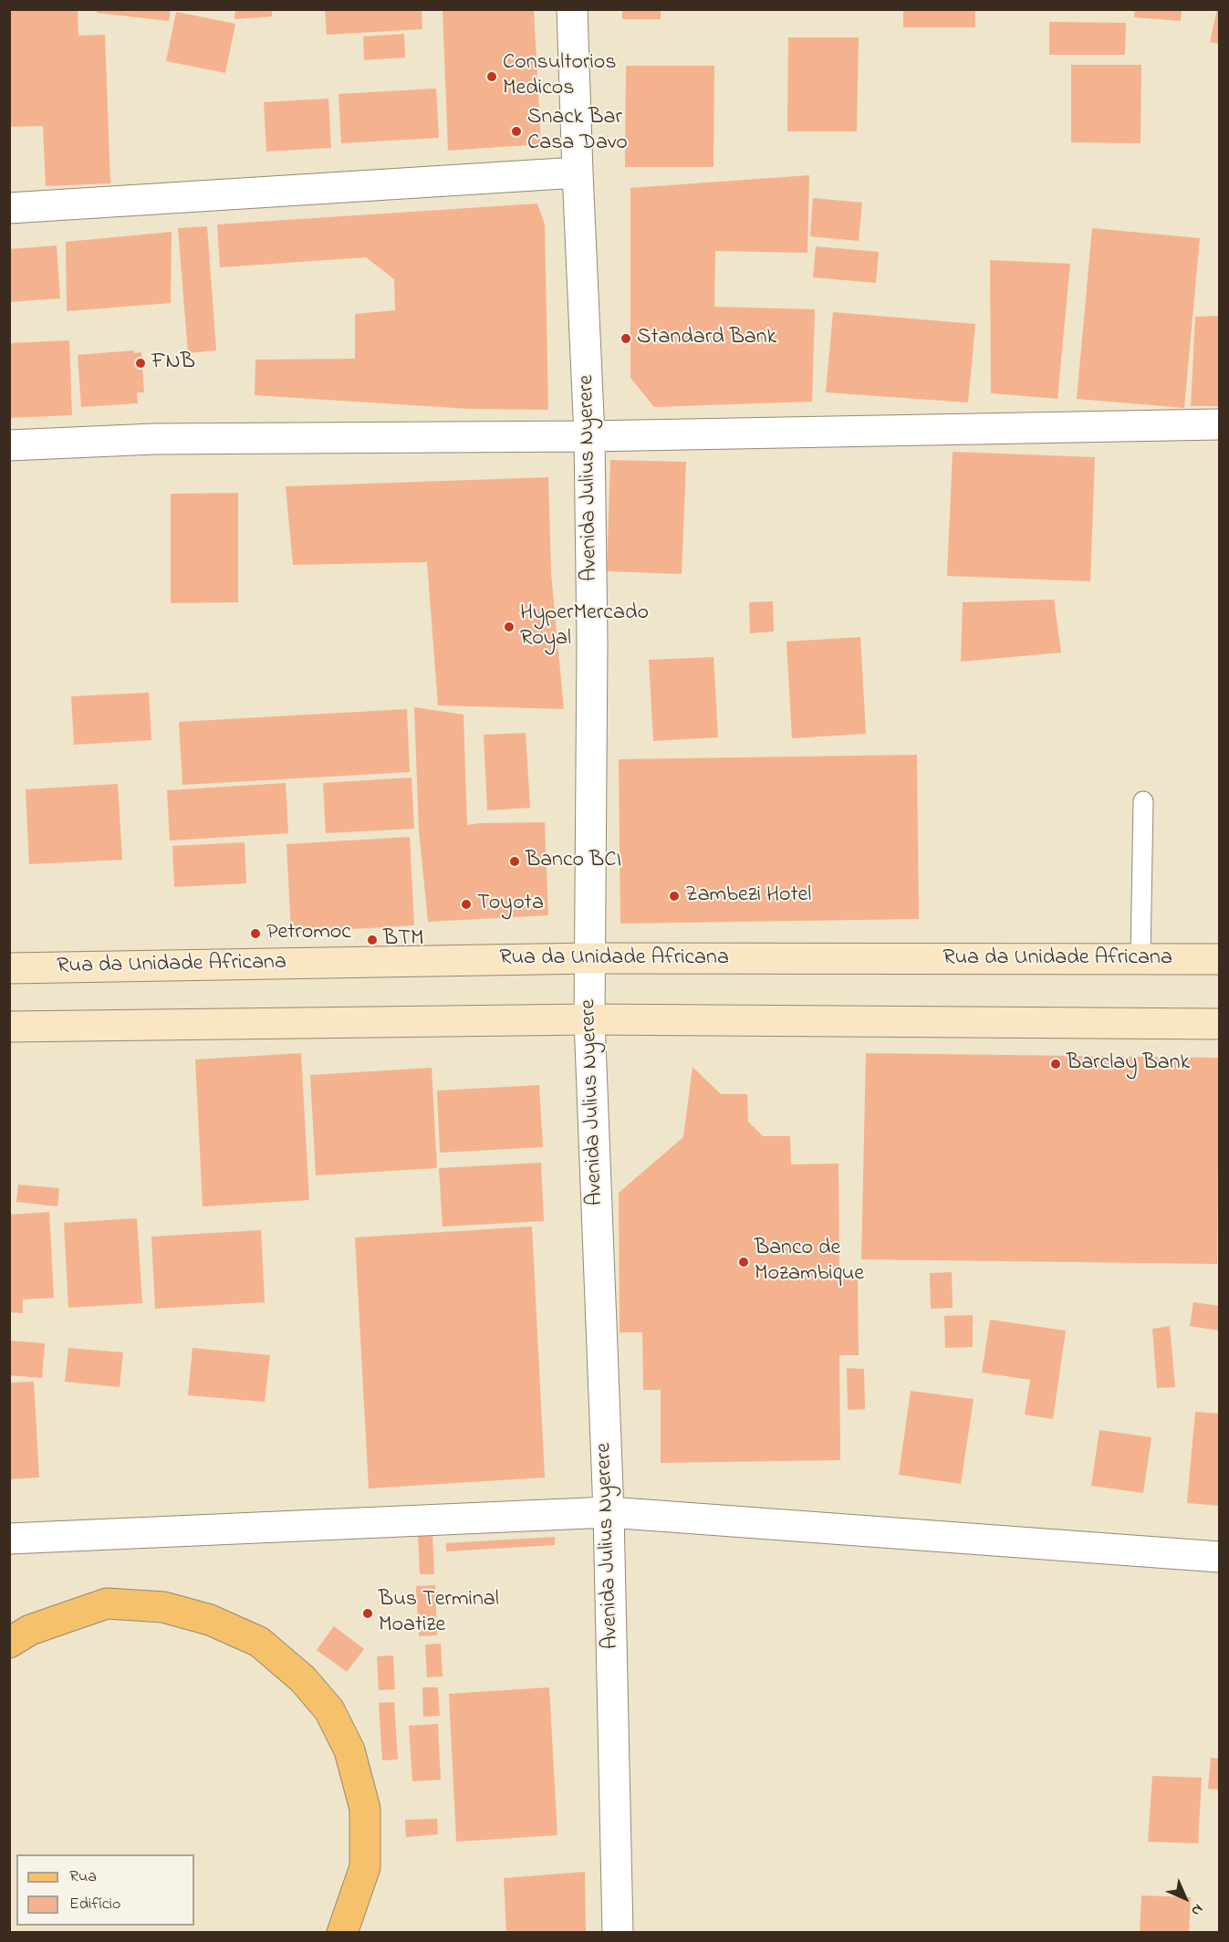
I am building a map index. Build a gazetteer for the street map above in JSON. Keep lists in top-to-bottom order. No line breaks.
{"streets":{"street":["Avenida Julius Nyerere","Rua da Unidade Africana"]},"crossings":[["Avenida Julius Nyerere","Rua da Unidade Africana"]],"places":["Consultorios Medicos","Snack Bar Casa Davo","Standard Bank","FNB","HyperMercado Royal","Banco BCI","Zambezi Hotel","Toyota","Petromoc","BTM","Barclay Bank","Banco de Mozambique","Bus Terminal Moatize"],"legend":["Rua","Edifício"],"north":"bottom right"}
